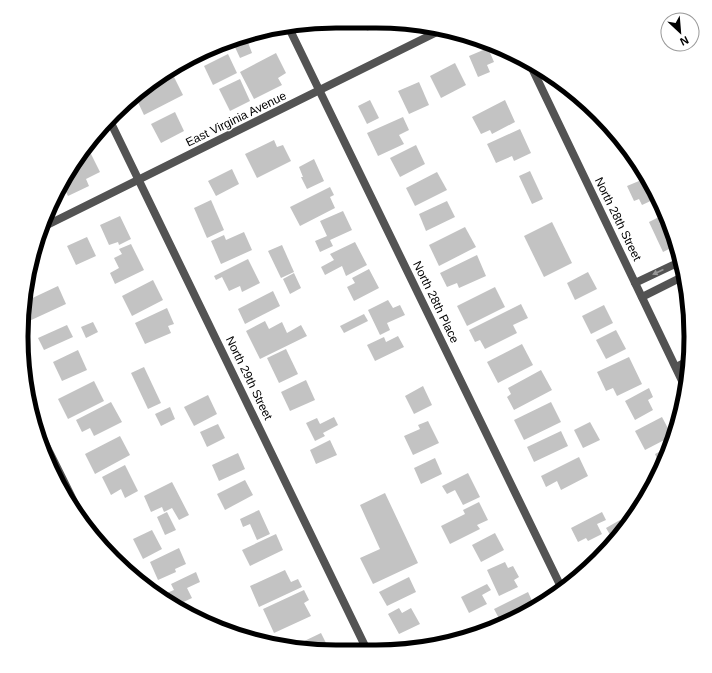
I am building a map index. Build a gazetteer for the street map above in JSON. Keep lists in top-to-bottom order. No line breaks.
{"streets":{"street":["East Virginia Avenue","North 28th Street","North 28th Place","North 29th Street"]},"crossings":[["East Virginia Avenue","North 28th Place"],["East Virginia Avenue","North 29th Street"]],"north":"bottom right"}
